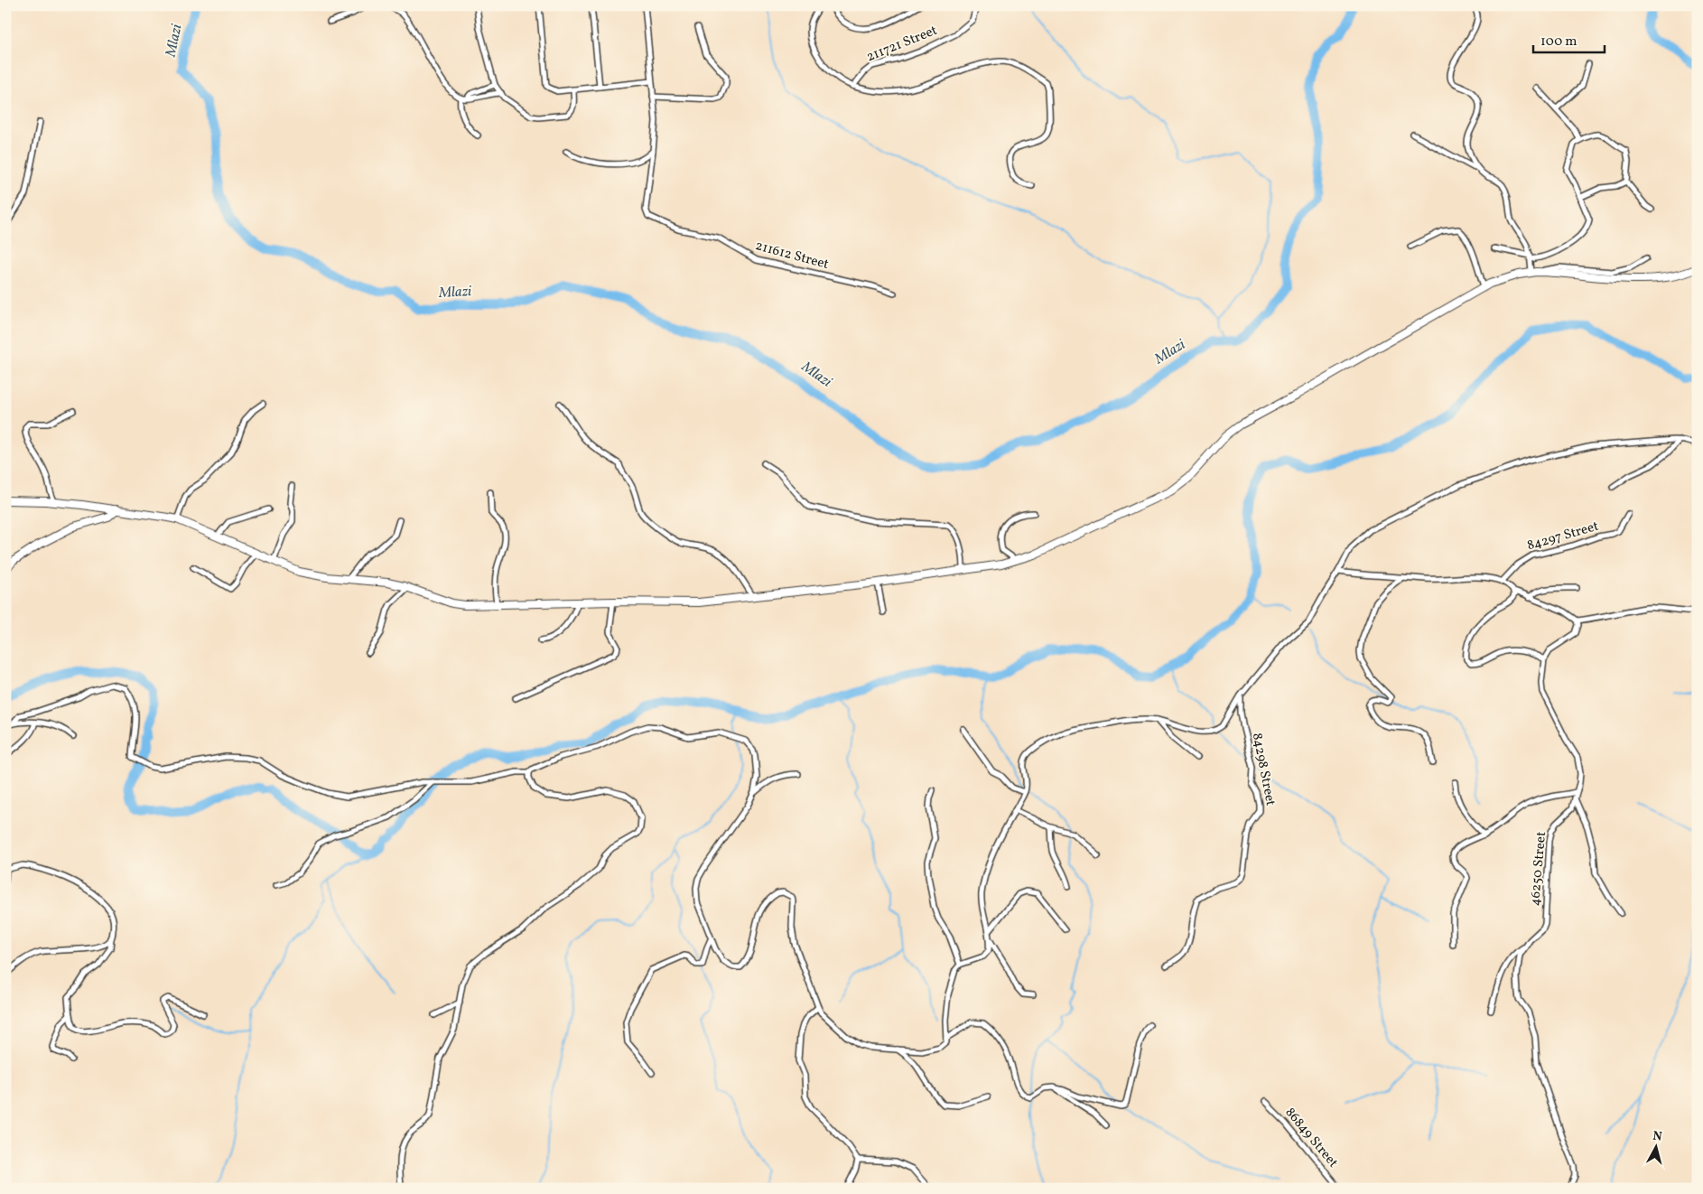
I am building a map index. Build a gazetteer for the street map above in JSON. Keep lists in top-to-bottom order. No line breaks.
{"streets":{"street":["211721 Street","211612 Street","84297 Street","84298 Street","46250 Street","86849 Street"]},"water":["Mlazi"],"scale_bar":"100 m","north":"top"}
